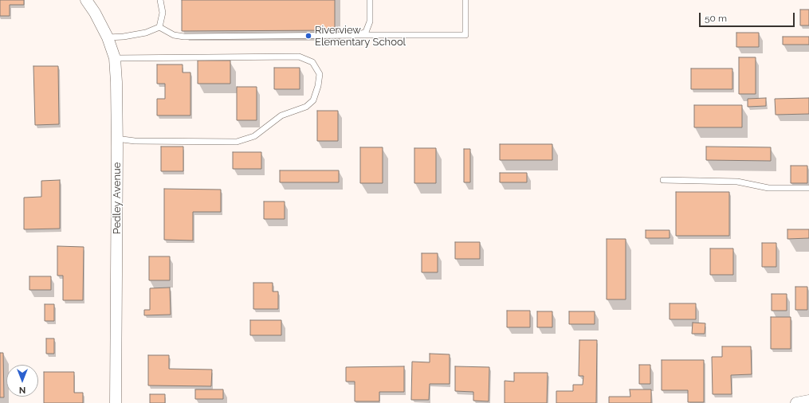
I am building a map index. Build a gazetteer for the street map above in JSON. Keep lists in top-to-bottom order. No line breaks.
{"streets":{"street":["Pedley Avenue"]},"places":["Riverview Elementary School"],"scale_bar":"50 m","north":"bottom"}
